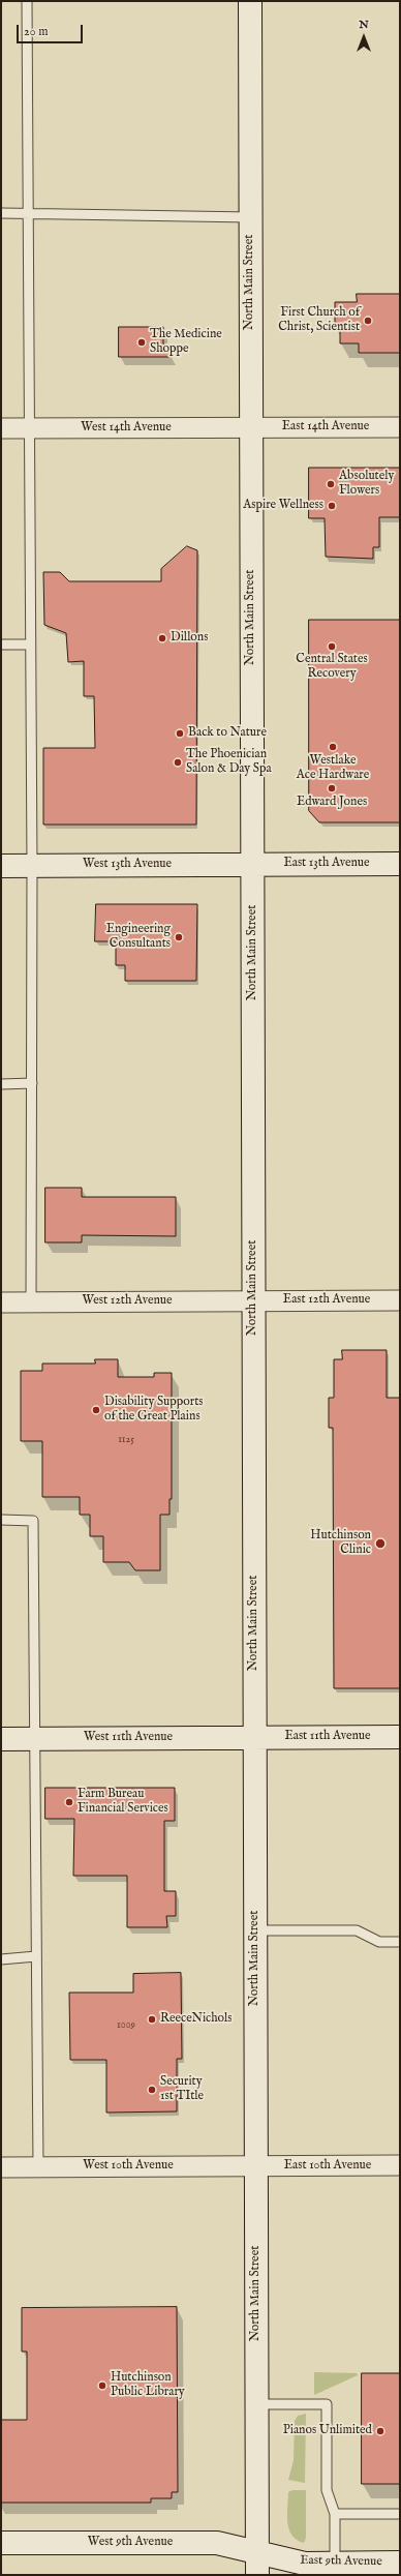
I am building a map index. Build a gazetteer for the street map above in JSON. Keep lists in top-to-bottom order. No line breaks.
{"streets":{"main road":["North Main Street","East 13th Avenue","West 13th Avenue","East 11th Avenue","West 11th Avenue","West 9th Avenue","East 9th Avenue"],"street":["East 14th Avenue","West 14th Avenue","East 12th Avenue","West 12th Avenue","West 10th Avenue","East 10th Avenue"]},"crossings":[["North Main Street","East 14th Avenue"],["North Main Street","West 14th Avenue"],["North Main Street","East 13th Avenue"],["North Main Street","West 13th Avenue"],["North Main Street","East 12th Avenue"],["North Main Street","West 12th Avenue"],["North Main Street","East 11th Avenue"],["North Main Street","West 11th Avenue"],["North Main Street","West 10th Avenue"],["North Main Street","East 10th Avenue"],["North Main Street","West 9th Avenue"],["North Main Street","East 9th Avenue"],["East 14th Avenue","West 14th Avenue"],["East 13th Avenue","West 13th Avenue"],["East 12th Avenue","West 12th Avenue"],["East 11th Avenue","West 11th Avenue"],["West 10th Avenue","East 10th Avenue"],["West 9th Avenue","East 9th Avenue"]],"places":["First Church of Christ, Scientist","The Medicine Shoppe","Absolutely Flowers","Aspire Wellness","Dillons","Central States Recovery","Back to Nature","Westlake Ace Hardware","The Phoenician Salon & Day Spa","Edward Jones","Engineering Consultants","Disability Supports of the Great Plains","Hutchinson Clinic","Farm Bureau Financial Services","ReeceNichols","Security 1st TItle","Hutchinson Public Library","Pianos Unlimited"],"house_numbers":["1125","1009"],"scale_bar":"20 m","north":"top"}
